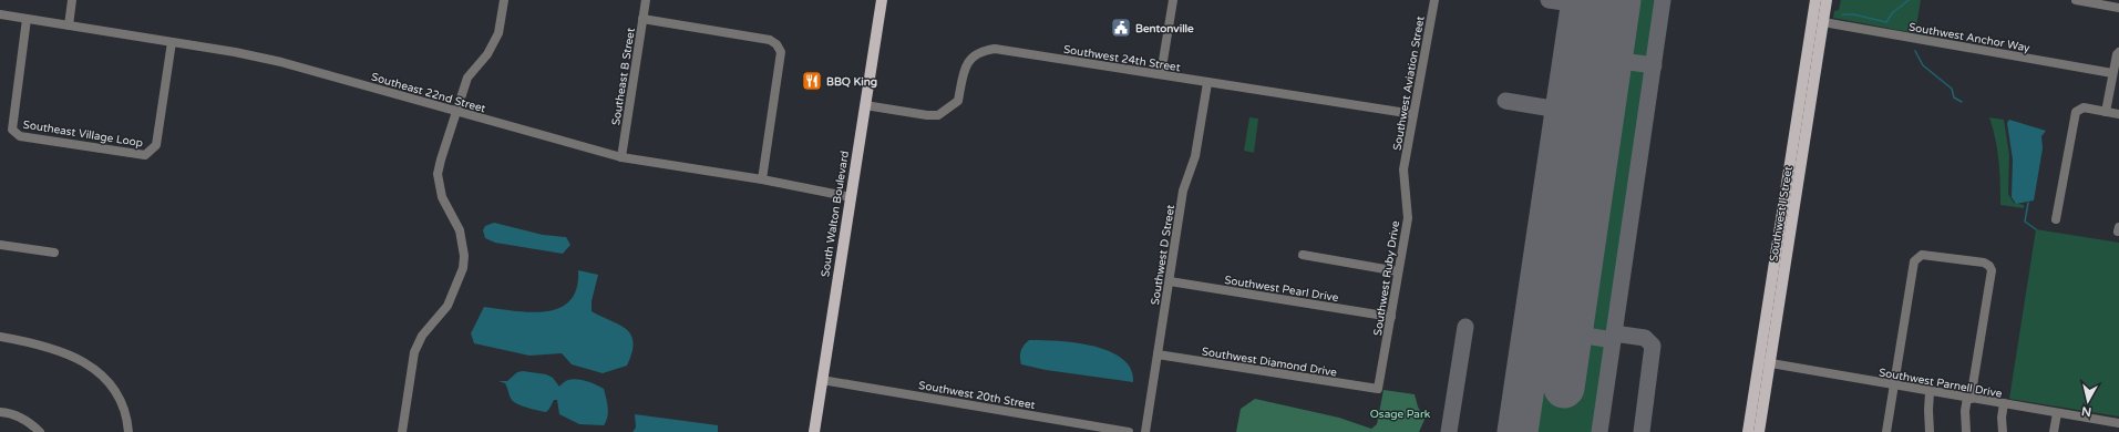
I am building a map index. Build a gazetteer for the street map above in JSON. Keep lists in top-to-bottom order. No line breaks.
{"streets":{"main road":["South Walton Boulevard","Southwest I Street"],"street":["Southwest Anchor Way","Southwest 24th Street","Southeast B Street","Southwest Aviation Street","Southeast 22nd Street","Southeast Village Loop","Southwest D Street","Southwest Ruby Drive","Southwest Pearl Drive","Southwest Diamond Drive","Southwest Parnell Drive","Southwest 20th Street"]},"crossings":[["Southwest Anchor Way","Southwest I Street"],["Southwest 24th Street","Southwest Aviation Street"],["Southwest 24th Street","South Walton Boulevard"],["Southwest 24th Street","Southwest D Street"],["Southeast B Street","Southeast 22nd Street"],["Southwest Aviation Street","Southwest Ruby Drive"],["Southeast 22nd Street","Southeast Village Loop"],["Southeast 22nd Street","South Walton Boulevard"],["South Walton Boulevard","Southwest 20th Street"],["Southwest I Street","Southwest Parnell Drive"],["Southwest D Street","Southwest Pearl Drive"],["Southwest D Street","Southwest Diamond Drive"],["Southwest Ruby Drive","Southwest Pearl Drive"],["Southwest Ruby Drive","Southwest Diamond Drive"]],"parks":["Osage Park"],"places":{"public building":["Bentonville"],"restaurant":["BBQ King"]},"north":"bottom"}
